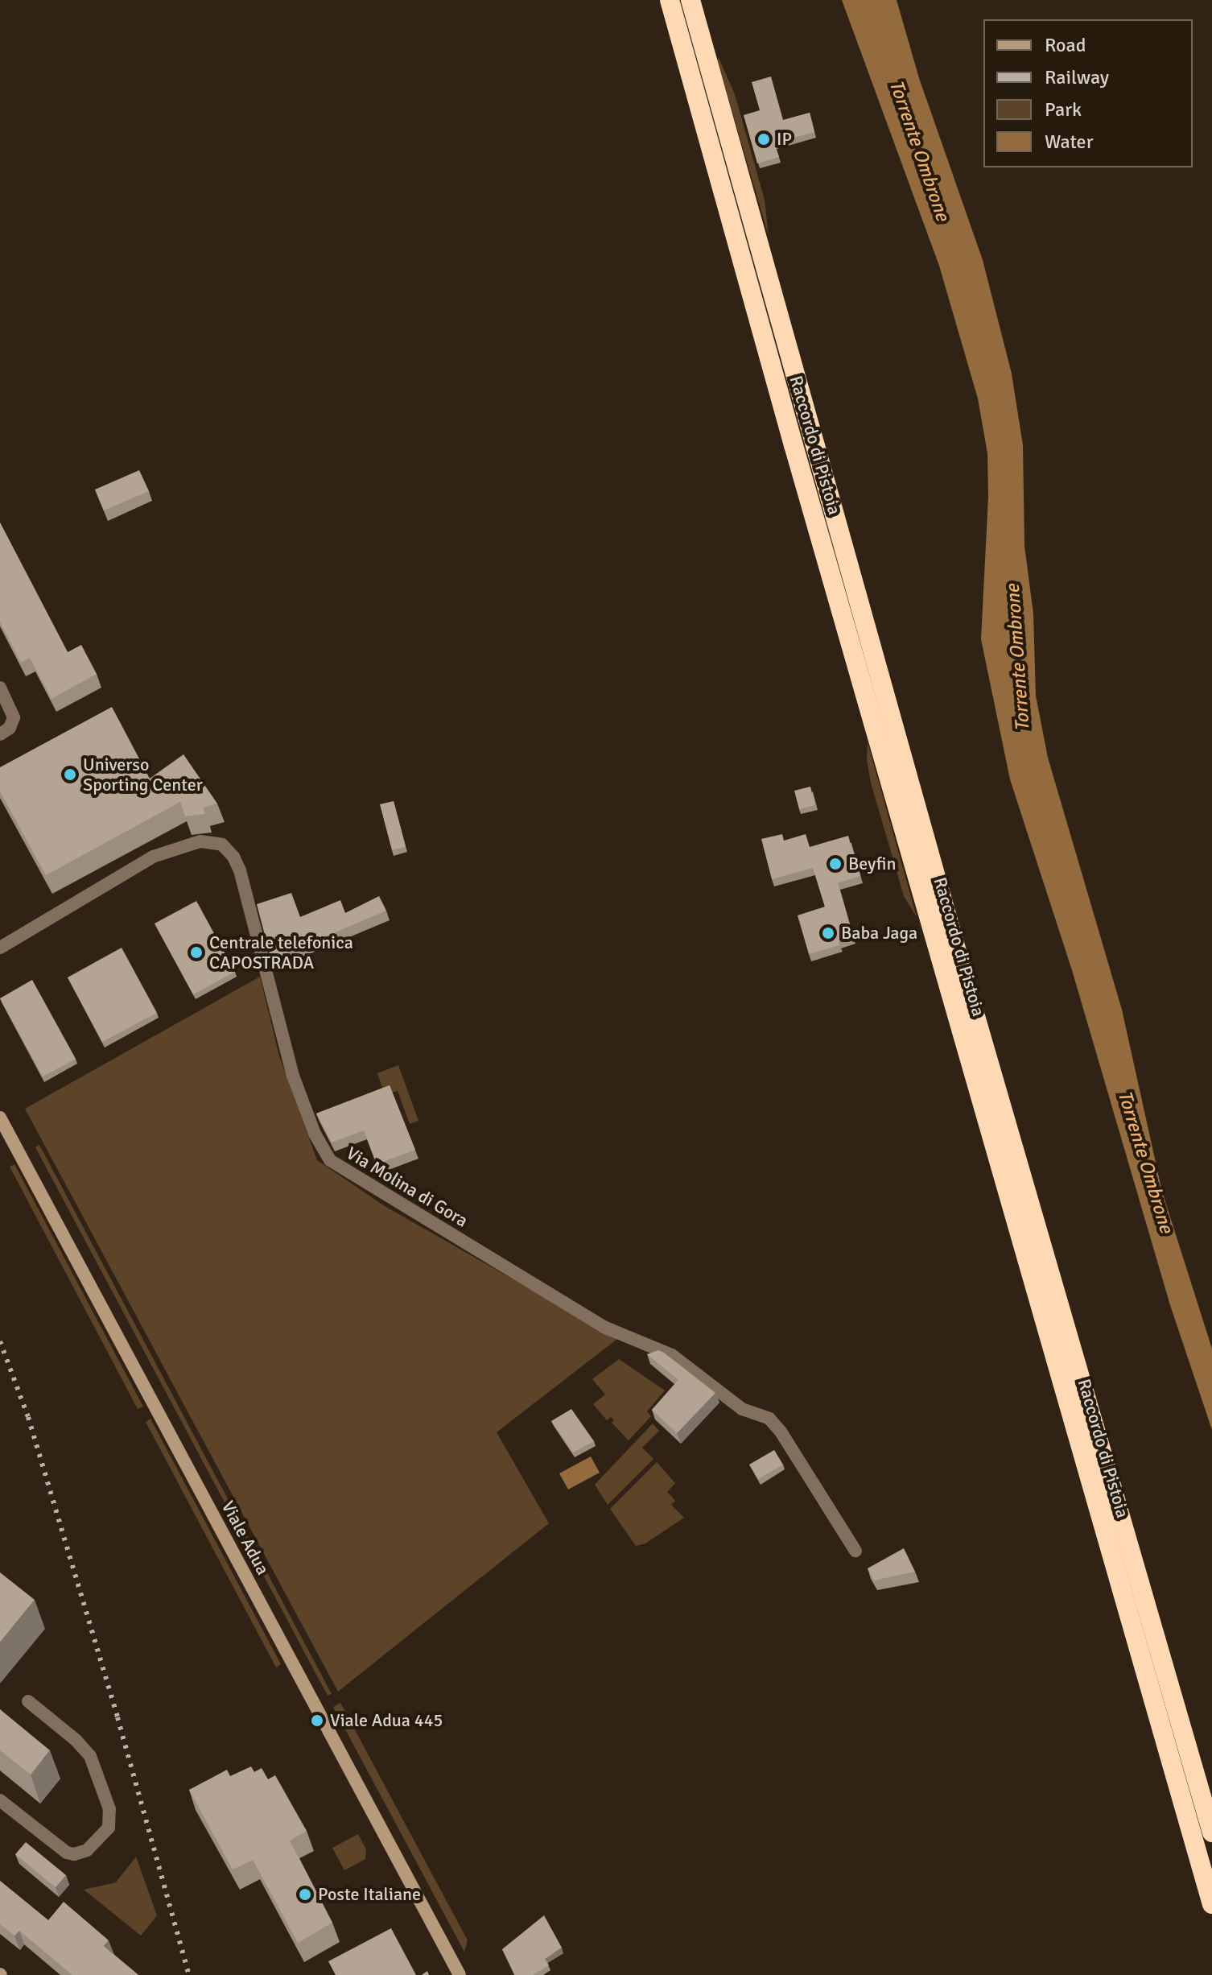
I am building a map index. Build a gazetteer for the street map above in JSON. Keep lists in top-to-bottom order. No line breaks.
{"streets":{"highway":["Raccordo di Pistoia"],"main road":["Viale Adua"],"street":["Via Molina di Gora"]},"water":["Torrente Ombrone"],"places":["IP","Universo Sporting Center","Beyfin","Baba Jaga","Centrale telefonica CAPOSTRADA","Viale Adua 445","Poste Italiane"],"legend":["Road","Railway","Park","Water"]}
